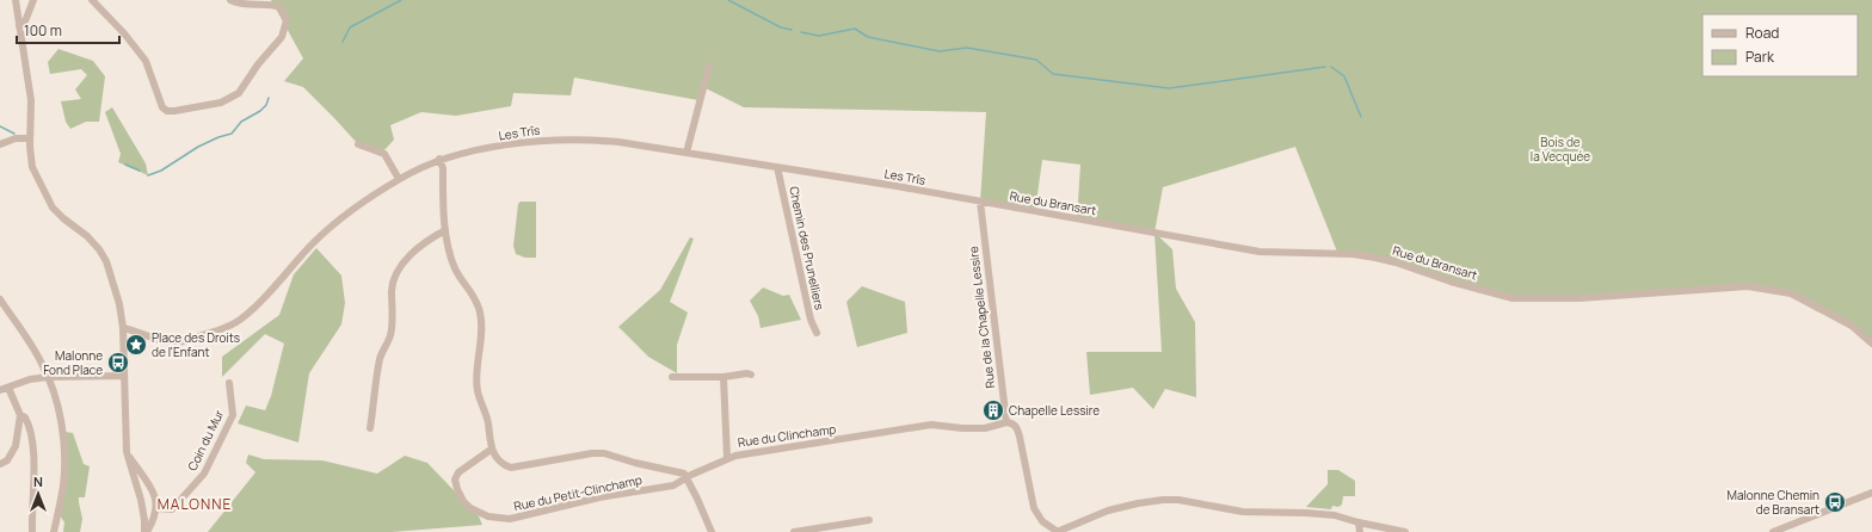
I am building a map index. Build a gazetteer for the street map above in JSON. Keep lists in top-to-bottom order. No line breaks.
{"streets":{"street":["Les Trîs","Rue du Bransart","Chemin des Prunelliers","Rue de la Chapelle Lessire","Rue du Clinchamp","Coin du Mur","Rue du Petit-Clinchamp"]},"crossings":[["Les Trîs","Rue du Bransart"],["Les Trîs","Chemin des Prunelliers"],["Les Trîs","Rue de la Chapelle Lessire"],["Rue du Bransart","Rue de la Chapelle Lessire"],["Rue de la Chapelle Lessire","Rue du Clinchamp"],["Rue du Clinchamp","Rue du Petit-Clinchamp"]],"districts":["MALONNE"],"parks":["Bois de la Vecquée"],"places":{"place":["Place des Droits de l'Enfant"],"bus stop":["Malonne Fond Place","Malonne Chemin de Bransart"],"building":["Chapelle Lessire"]},"legend":["Road","Park"],"scale_bar":"100 m","north":"top"}
